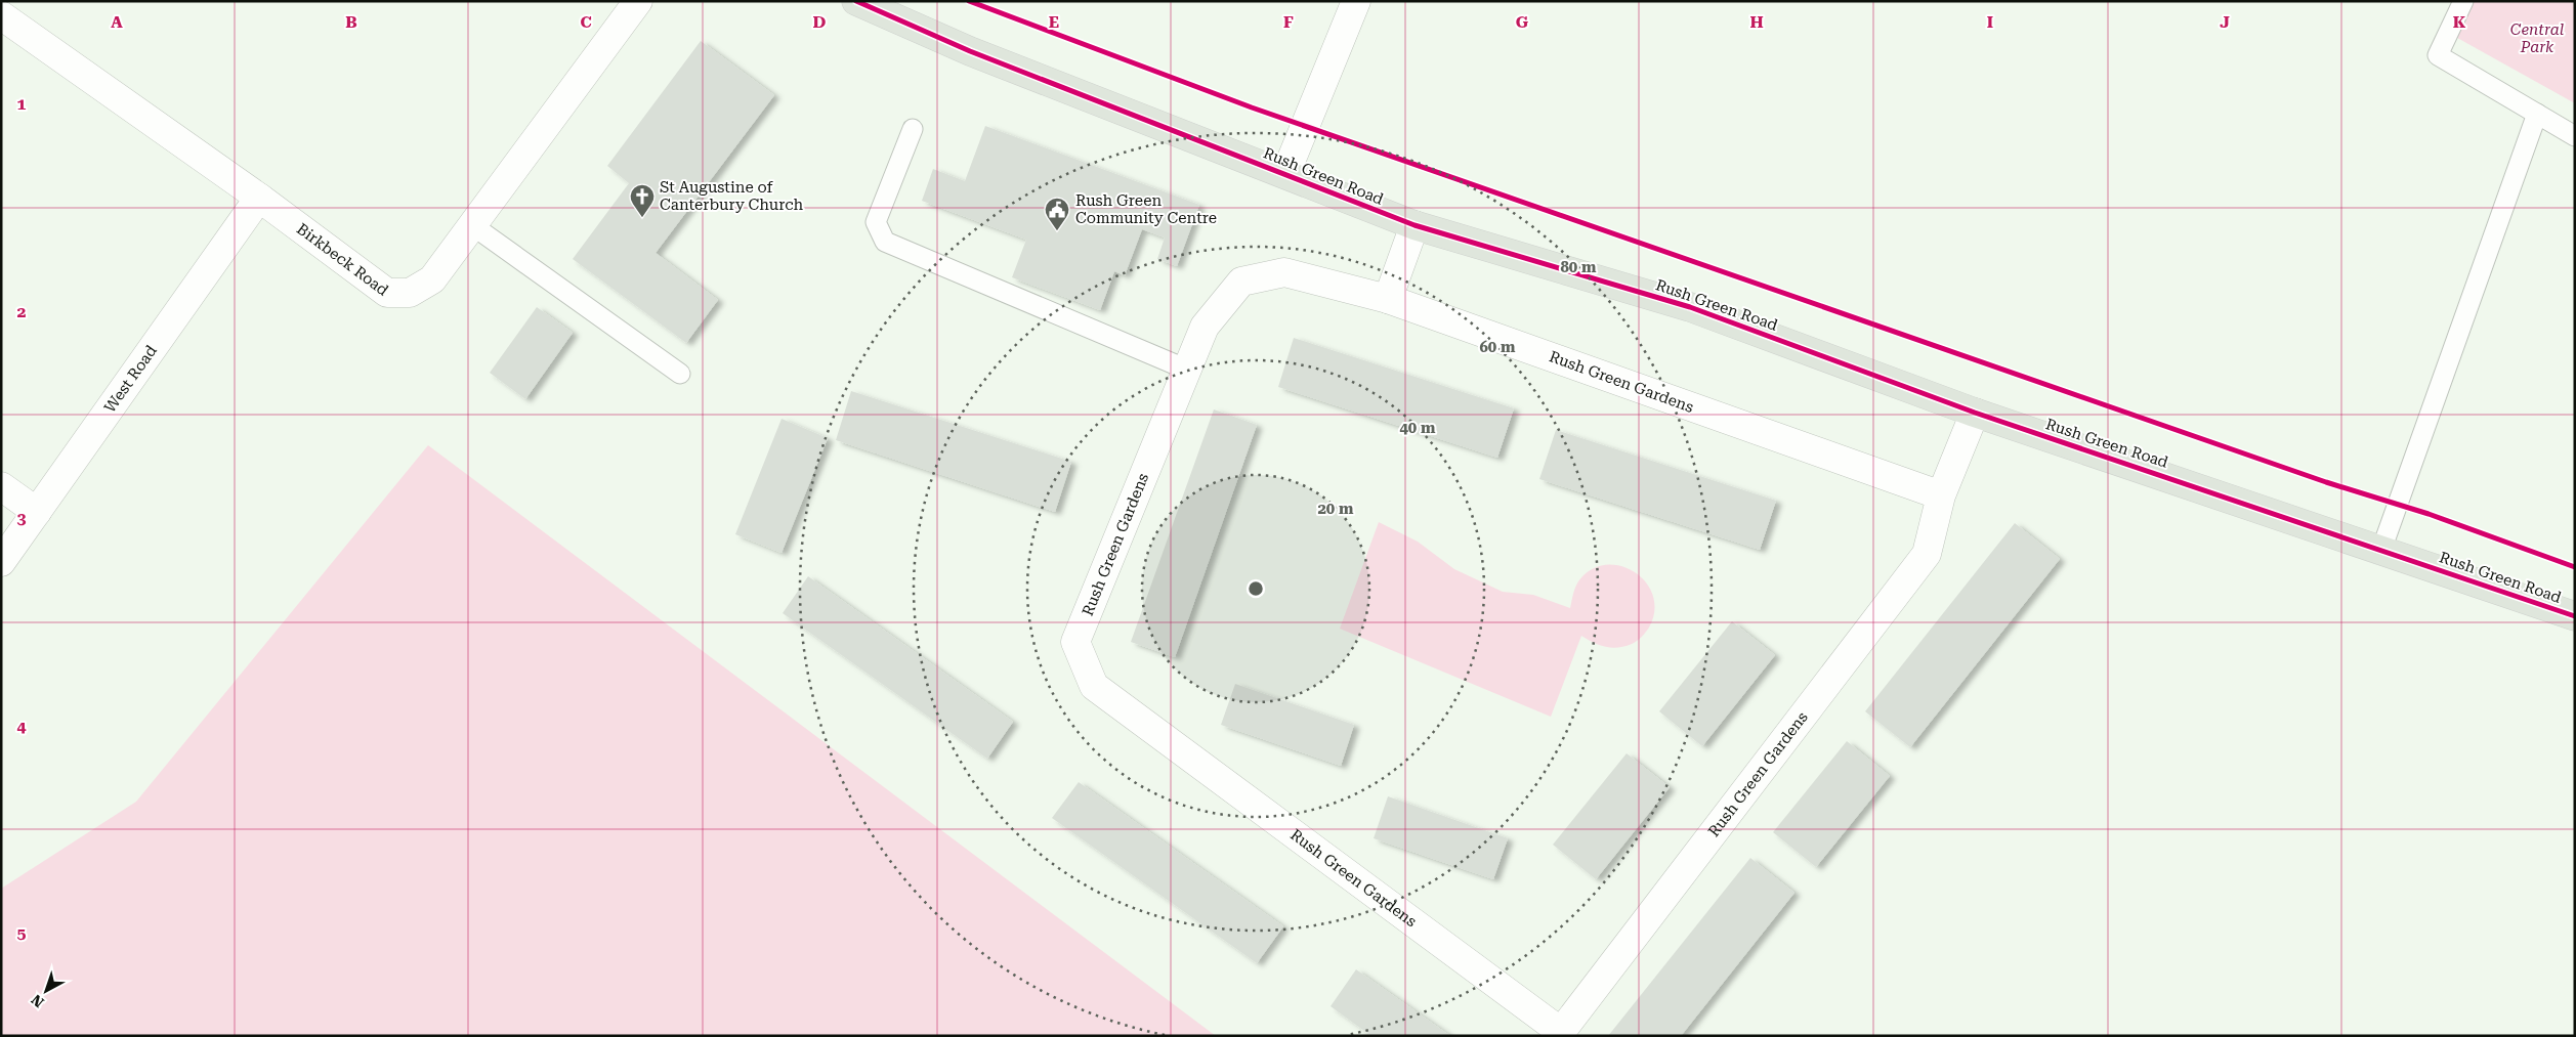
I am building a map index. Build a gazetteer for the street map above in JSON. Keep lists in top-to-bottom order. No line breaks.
{"streets":{"main road":["Rush Green Road"],"street":["Birkbeck Road","West Road","Rush Green Gardens"]},"crossings":[["Rush Green Road","Rush Green Gardens"],["Birkbeck Road","West Road"]],"parks":["Central Park"],"places":{"church":["St Augustine of Canterbury Church"],"public building":["Rush Green Community Centre"]},"north":"bottom left","grid":{"columns":["A","B","C","D","E","F","G","H","I","J","K"],"rows":["1","2","3","4","5"]},"rings":["80 m","60 m","40 m","20 m"]}
